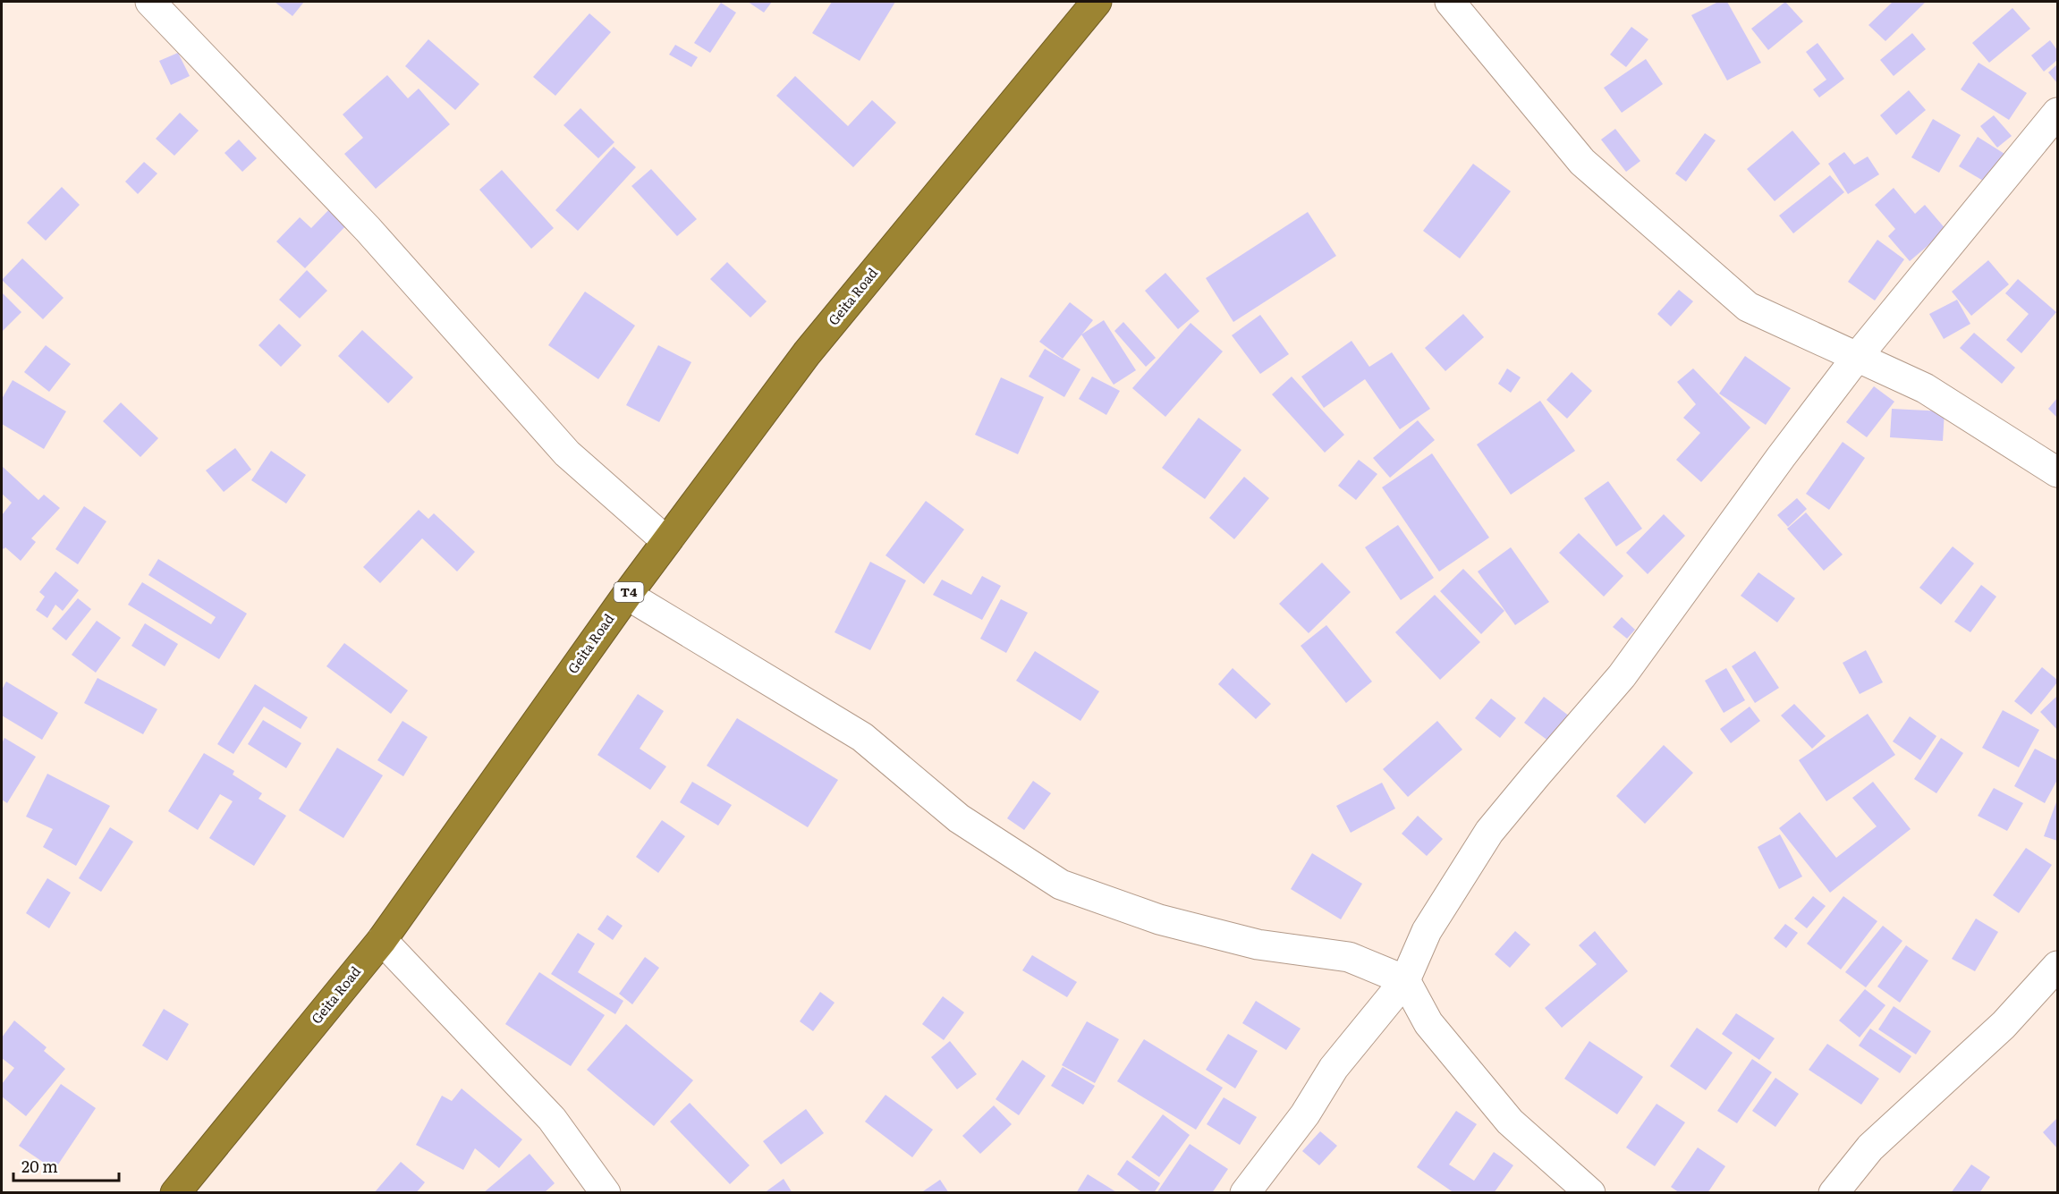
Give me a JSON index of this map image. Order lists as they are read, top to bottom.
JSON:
{
  "streets": {
    "highway": ["Geita Road", "T4"]
  },
  "scale_bar": "20 m"
}
